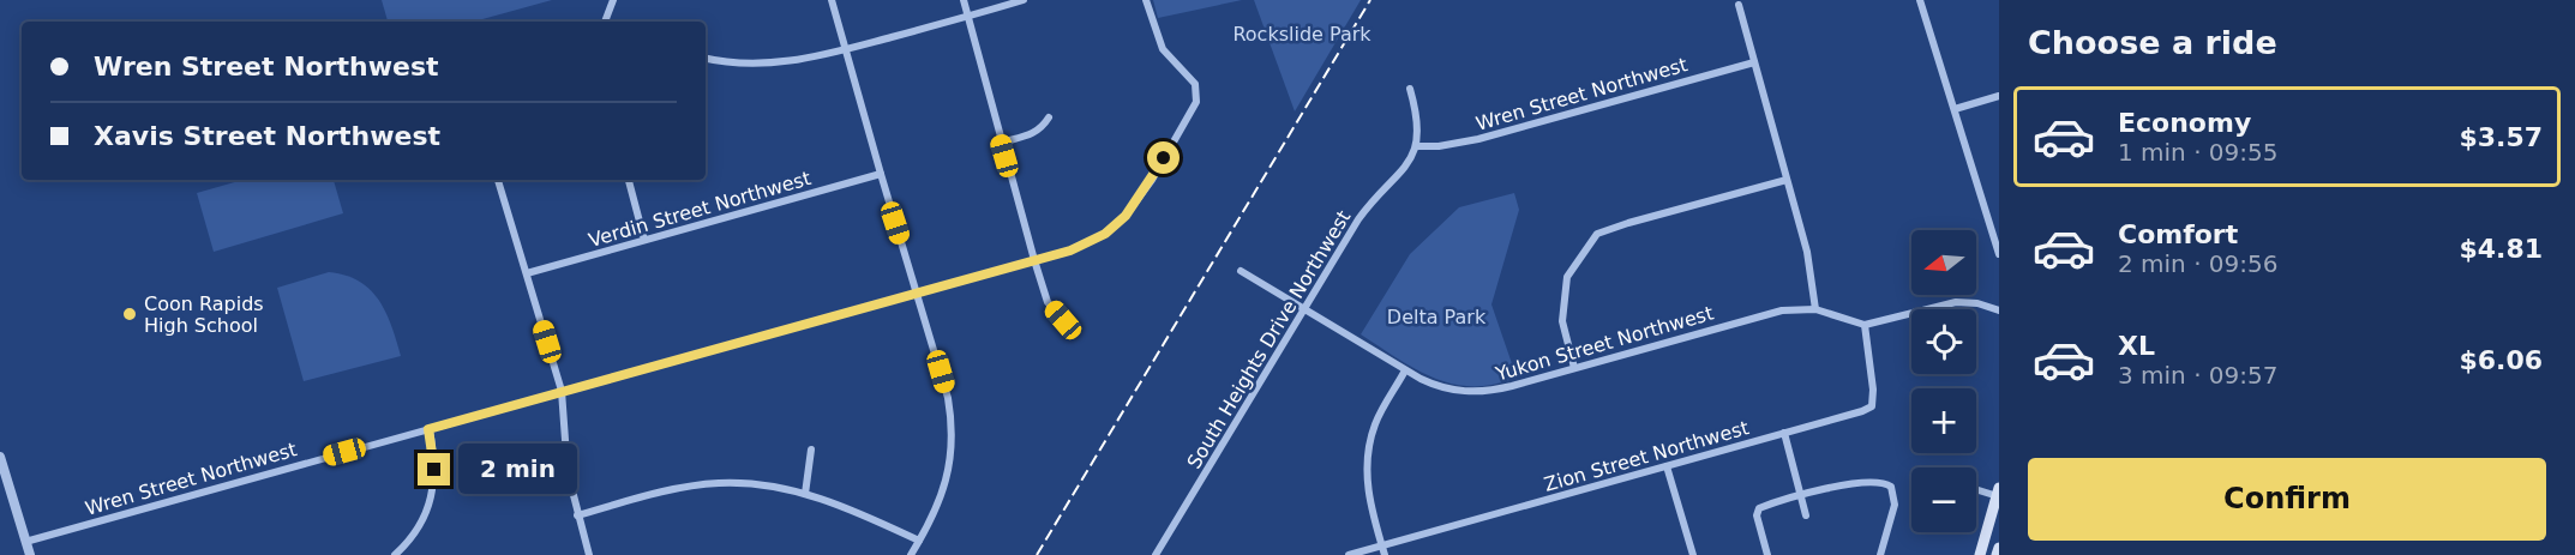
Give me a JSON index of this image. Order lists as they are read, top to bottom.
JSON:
{
  "streets": {
    "street": [
      "Wren Street Northwest",
      "Verdin Street Northwest",
      "South Heights Drive Northwest",
      "Yukon Street Northwest",
      "Zion Street Northwest"
    ]
  },
  "crossings": [
    ["Wren Street Northwest", "South Heights Drive Northwest"],
    ["South Heights Drive Northwest", "Yukon Street Northwest"],
    ["Yukon Street Northwest", "Zion Street Northwest"]
  ],
  "parks": ["Rockslide Park", "Delta Park"],
  "places": ["Coon Rapids High School"],
  "north": "left",
  "page": {
    "heading": "Choose a ride",
    "banner": ["Wren Street Northwest", "Xavis Street Northwest"],
    "list": [
      {
        "name": "Economy",
        "note": "1 min · 09:55",
        "value": "$3.57"
      },
      {
        "name": "Comfort",
        "note": "2 min · 09:56",
        "value": "$4.81"
      },
      {
        "name": "XL",
        "note": "3 min · 09:57",
        "value": "$6.06"
      }
    ],
    "map_buttons": ["+", "−"],
    "bubble": "2 min",
    "buttons": "Confirm"
  }
}
